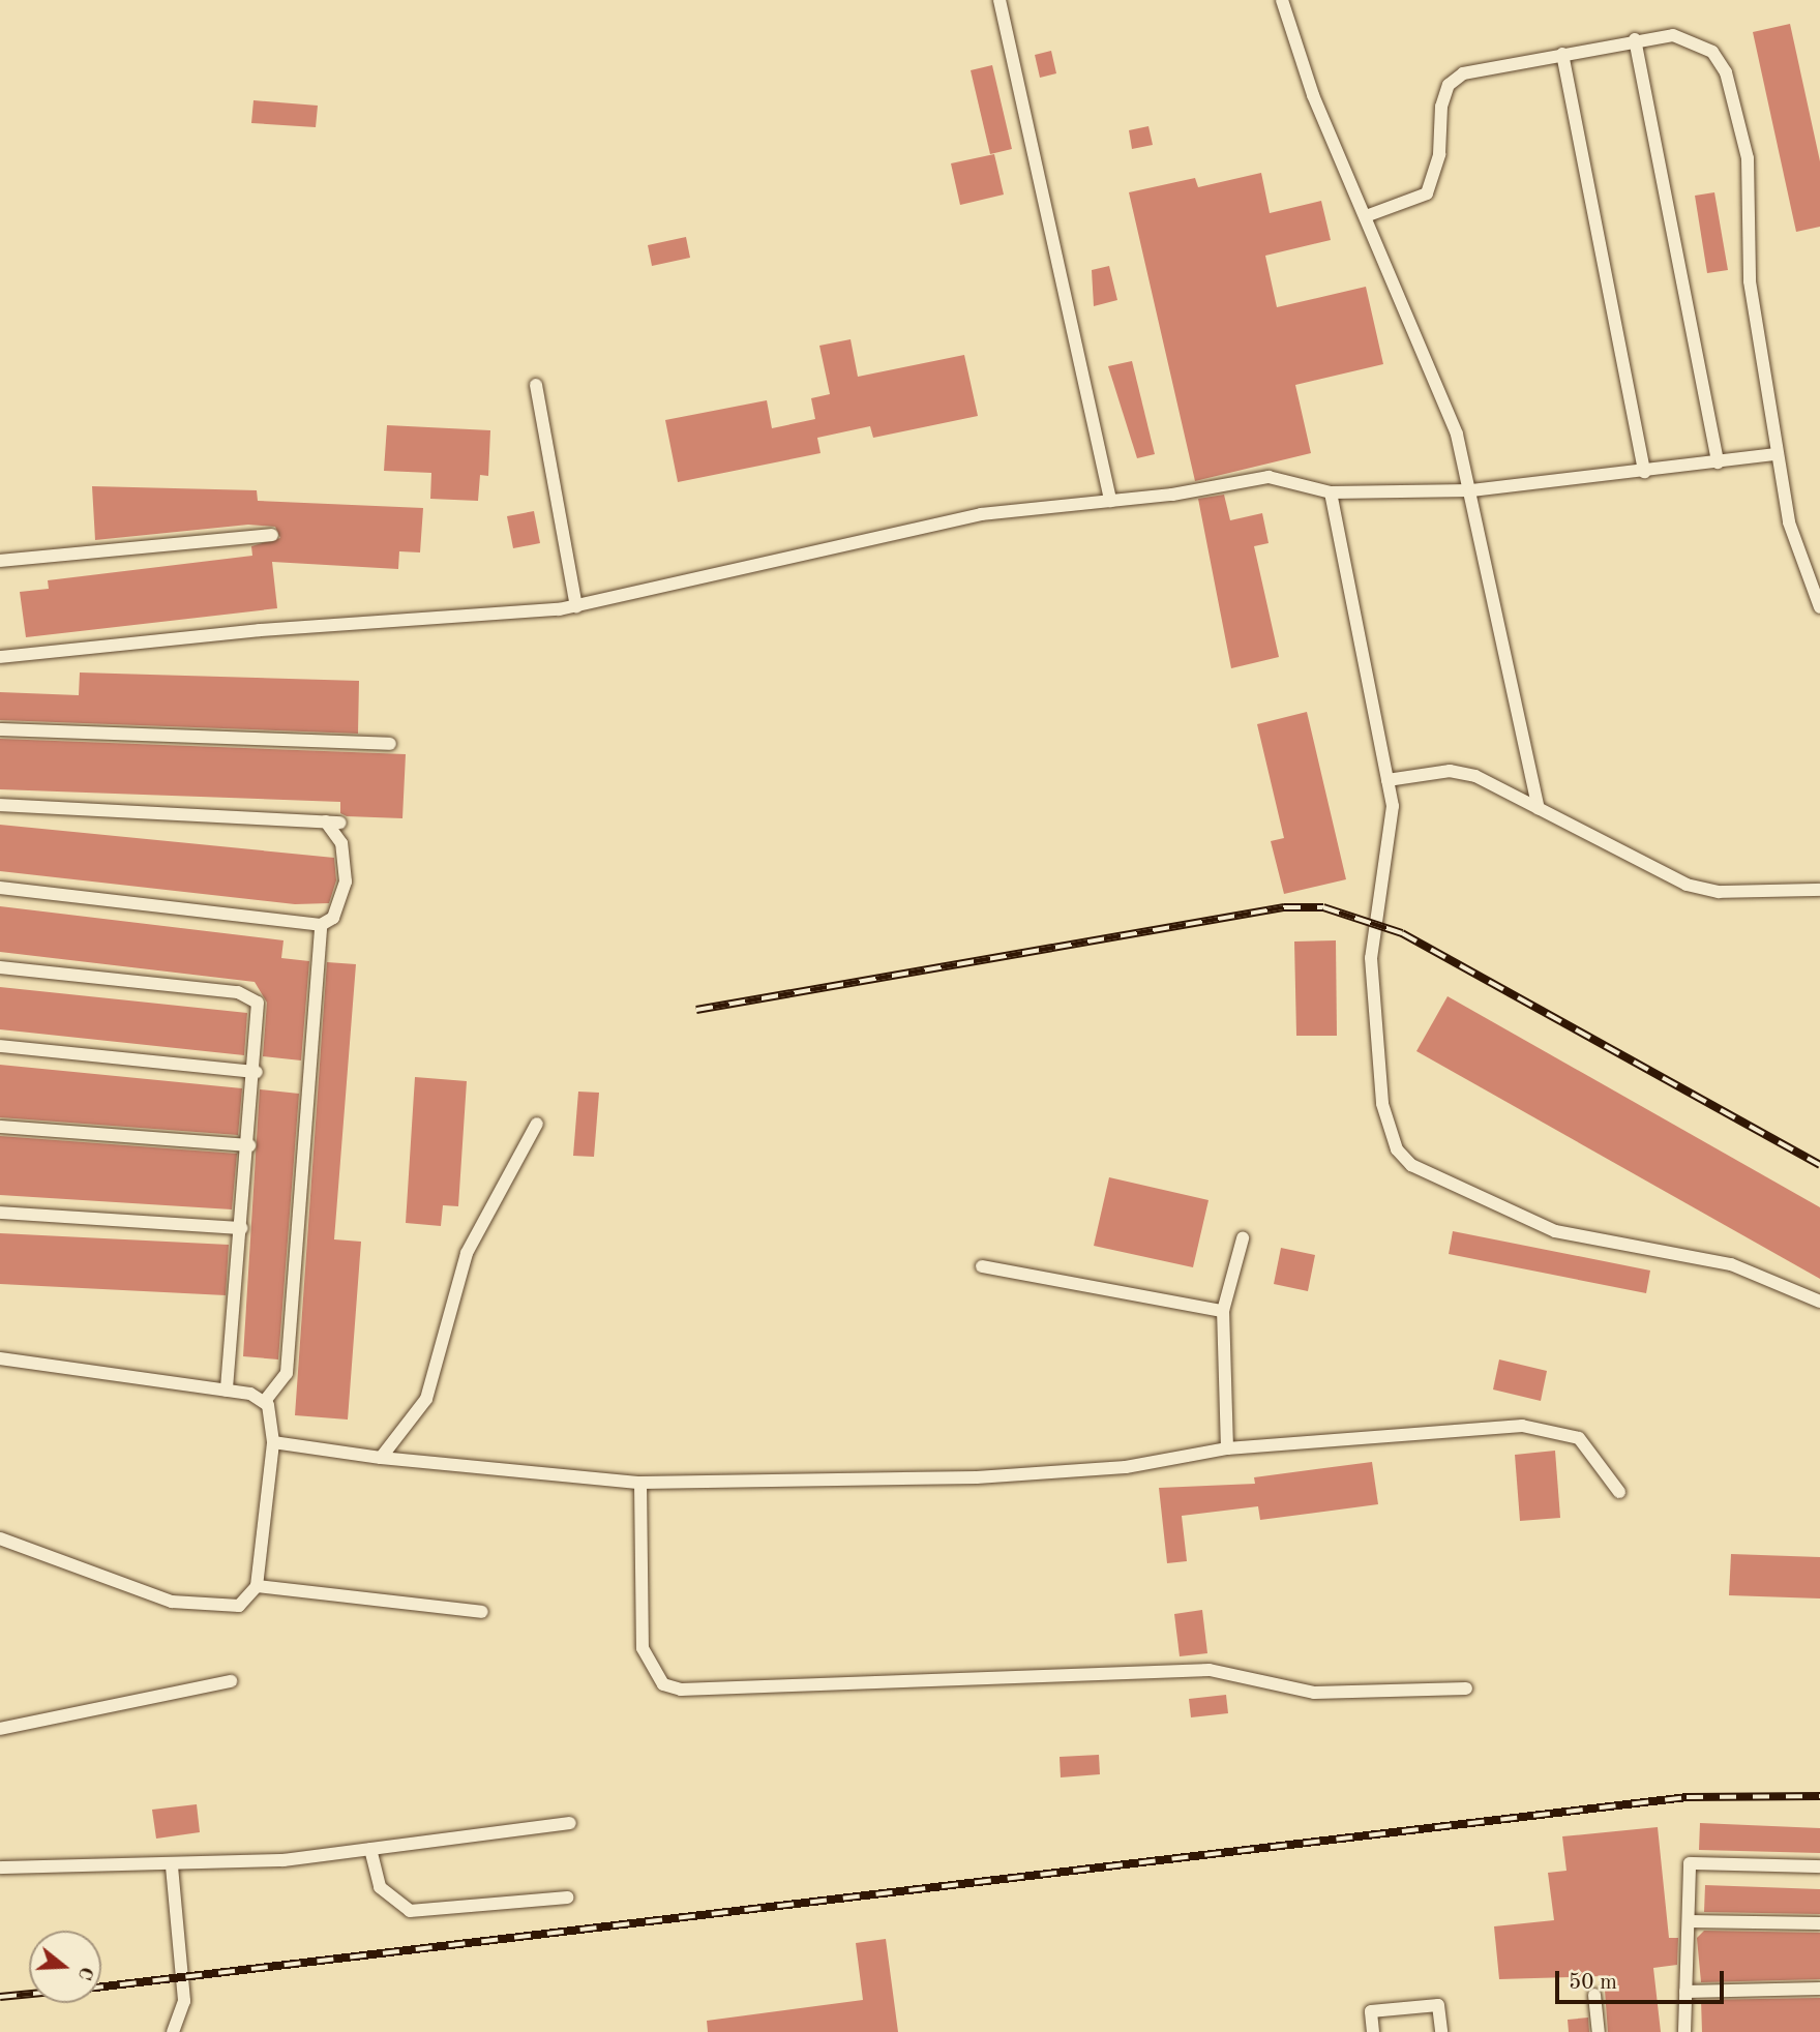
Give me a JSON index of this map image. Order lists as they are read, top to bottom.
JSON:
{
  "scale_bar": "50 m",
  "north": "right"
}
